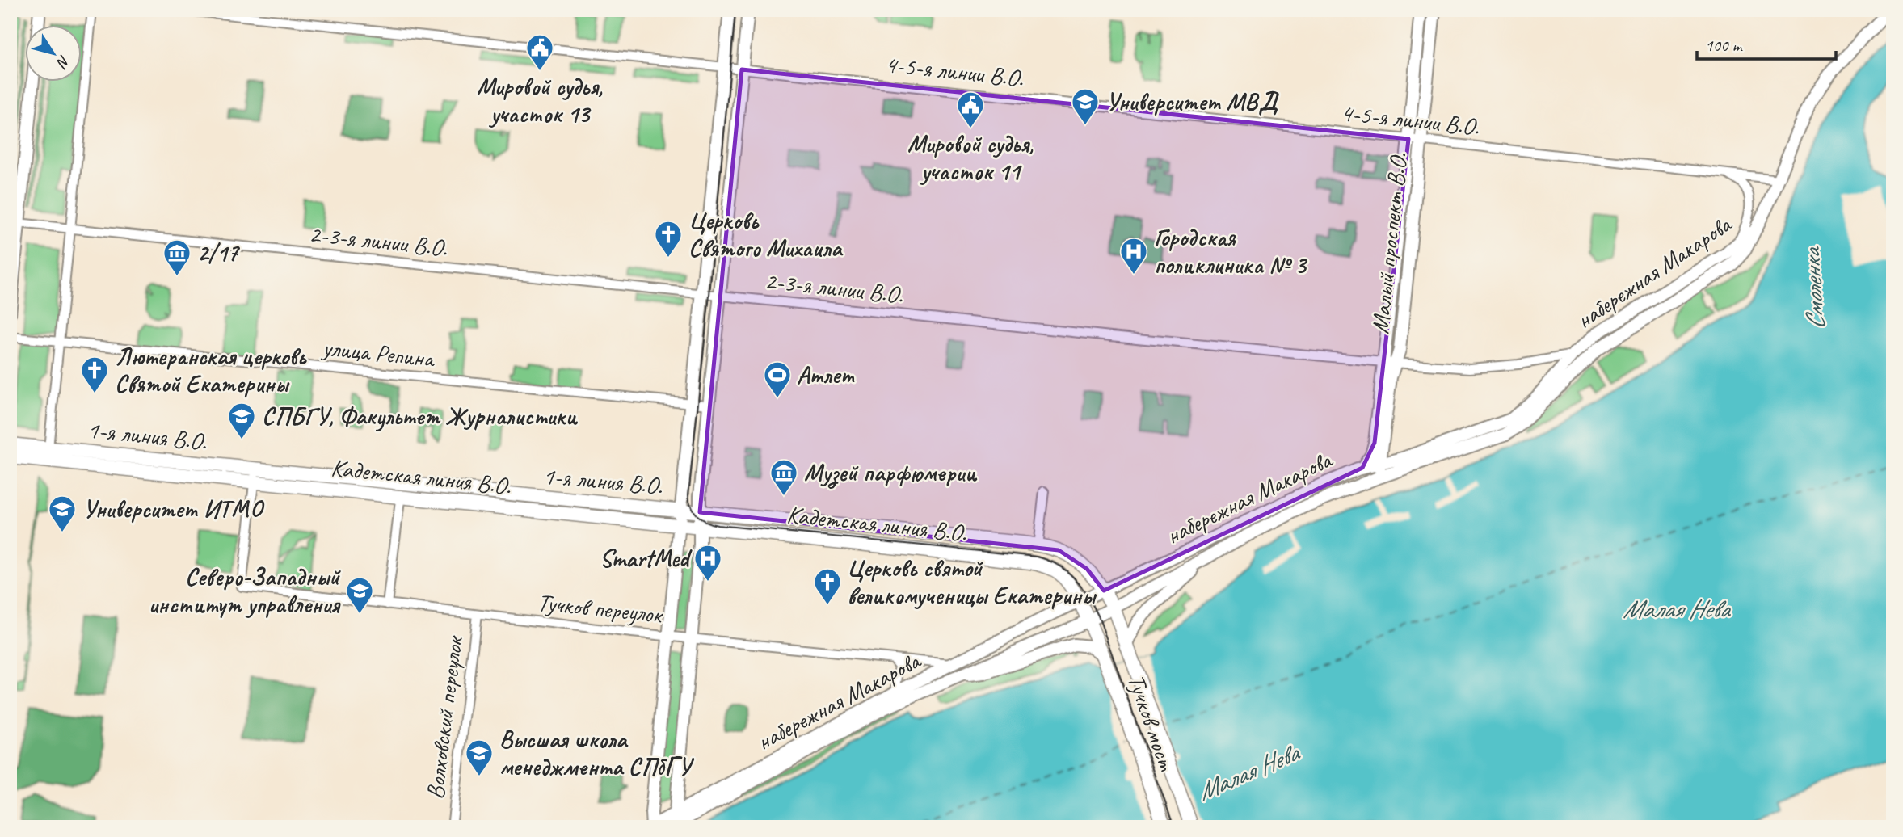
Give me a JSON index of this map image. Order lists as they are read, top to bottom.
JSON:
{
  "streets": {
    "main road": [
      "Малый проспект В.О.",
      "набережная Макарова",
      "1-я линия В.О.",
      "Кадетская линия В.О.",
      "Тучков мост"
    ],
    "street": [
      "4-5-я линии В.О.",
      "2-3-я линии В.О.",
      "улица Репина",
      "Тучков переулок",
      "Волховский переулок"
    ]
  },
  "crossings": [
    ["4-5-я линии В.О.", "Малый проспект В.О."],
    ["2-3-я линии В.О.", "Малый проспект В.О."],
    ["2-3-я линии В.О.", "набережная Макарова"],
    ["Малый проспект В.О.", "набережная Макарова"],
    ["набережная Макарова", "1-я линия В.О."],
    ["набережная Макарова", "Кадетская линия В.О."],
    ["набережная Макарова", "Тучков переулок"],
    ["1-я линия В.О.", "Кадетская линия В.О."],
    ["1-я линия В.О.", "Тучков мост"],
    ["Кадетская линия В.О.", "Тучков переулок"],
    ["Кадетская линия В.О.", "Тучков мост"],
    ["Тучков переулок", "Волховский переулок"]
  ],
  "water": ["Смоленка", "Малая Нева"],
  "places": {
    "public building": ["Мировой судья, участок 13", "Мировой судья, участок 11"],
    "school or university": [
      "Университет МВД",
      "СПБГУ, Факультет Журналистики",
      "Университет ИТМО",
      "Северо-Западный институт управления",
      "Высшая школа менеджмента СПбГУ"
    ],
    "church": ["Церковь Святого Михаила", "Лютеранская церковь Святой Екатерины", "Церковь святой великомученицы Екатерины"],
    "hospital": ["Городская поликлиника № 3", "SmartMed"],
    "museum": ["2/17", "Музей парфюмерии"],
    "sports": ["Атлет"]
  },
  "scale_bar": "100 m",
  "north": "bottom right"
}
